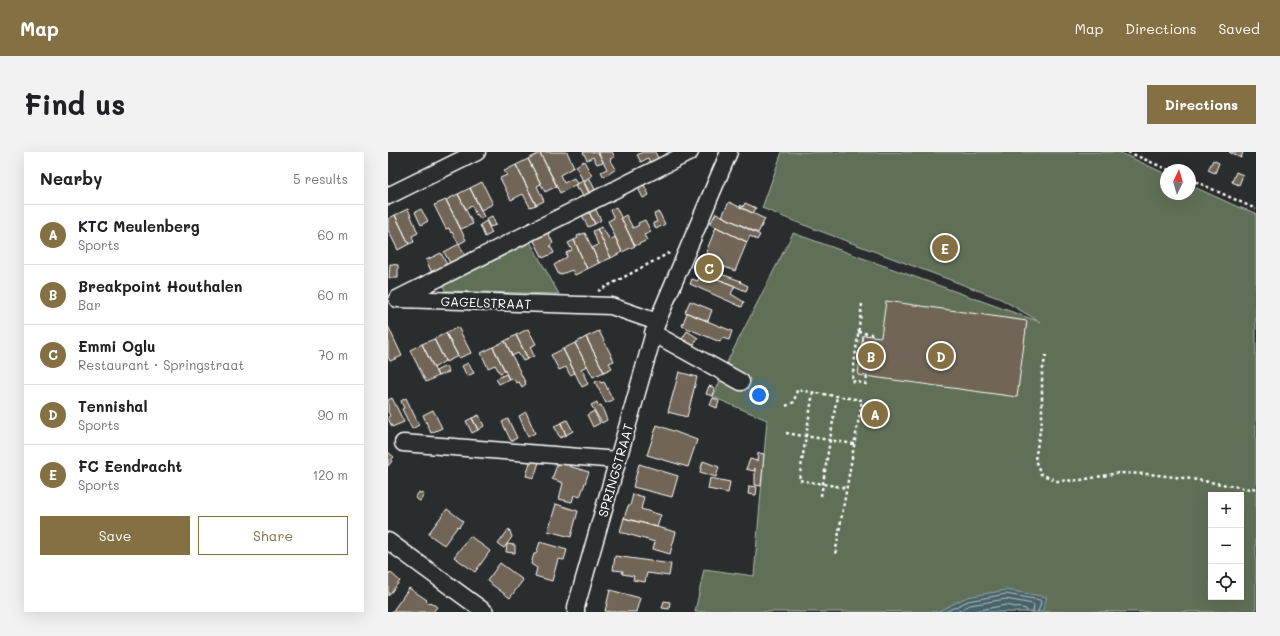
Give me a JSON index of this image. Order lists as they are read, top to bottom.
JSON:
{
  "streets": {
    "street": ["GAGELSTRAAT", "SPRINGSTRAAT"]
  },
  "crossings": [
    ["GAGELSTRAAT", "SPRINGSTRAAT"]
  ],
  "north": "top",
  "page": {
    "header": "Map",
    "nav": ["Map", "Directions", "Saved"],
    "buttons": [
      "Directions",
      ["Save", "Share"]
    ],
    "title": "Find us",
    "heading": ["Nearby", "5 results"],
    "list": [
      {
        "mark": "A",
        "name": "KTC Meulenberg",
        "note": "Sports",
        "value": "60 m"
      },
      {
        "mark": "B",
        "name": "Breakpoint Houthalen",
        "note": "Bar",
        "value": "60 m"
      },
      {
        "mark": "C",
        "name": "Emmi Oglu",
        "note": "Restaurant · Springstraat",
        "value": "70 m"
      },
      {
        "mark": "D",
        "name": "Tennishal",
        "note": "Sports",
        "value": "90 m"
      },
      {
        "mark": "E",
        "name": "FC Eendracht",
        "note": "Sports",
        "value": "120 m"
      }
    ],
    "pins": [
      "E",
      "C",
      "B",
      "D",
      "A"
    ],
    "map_buttons": ["+", "−"]
  }
}
